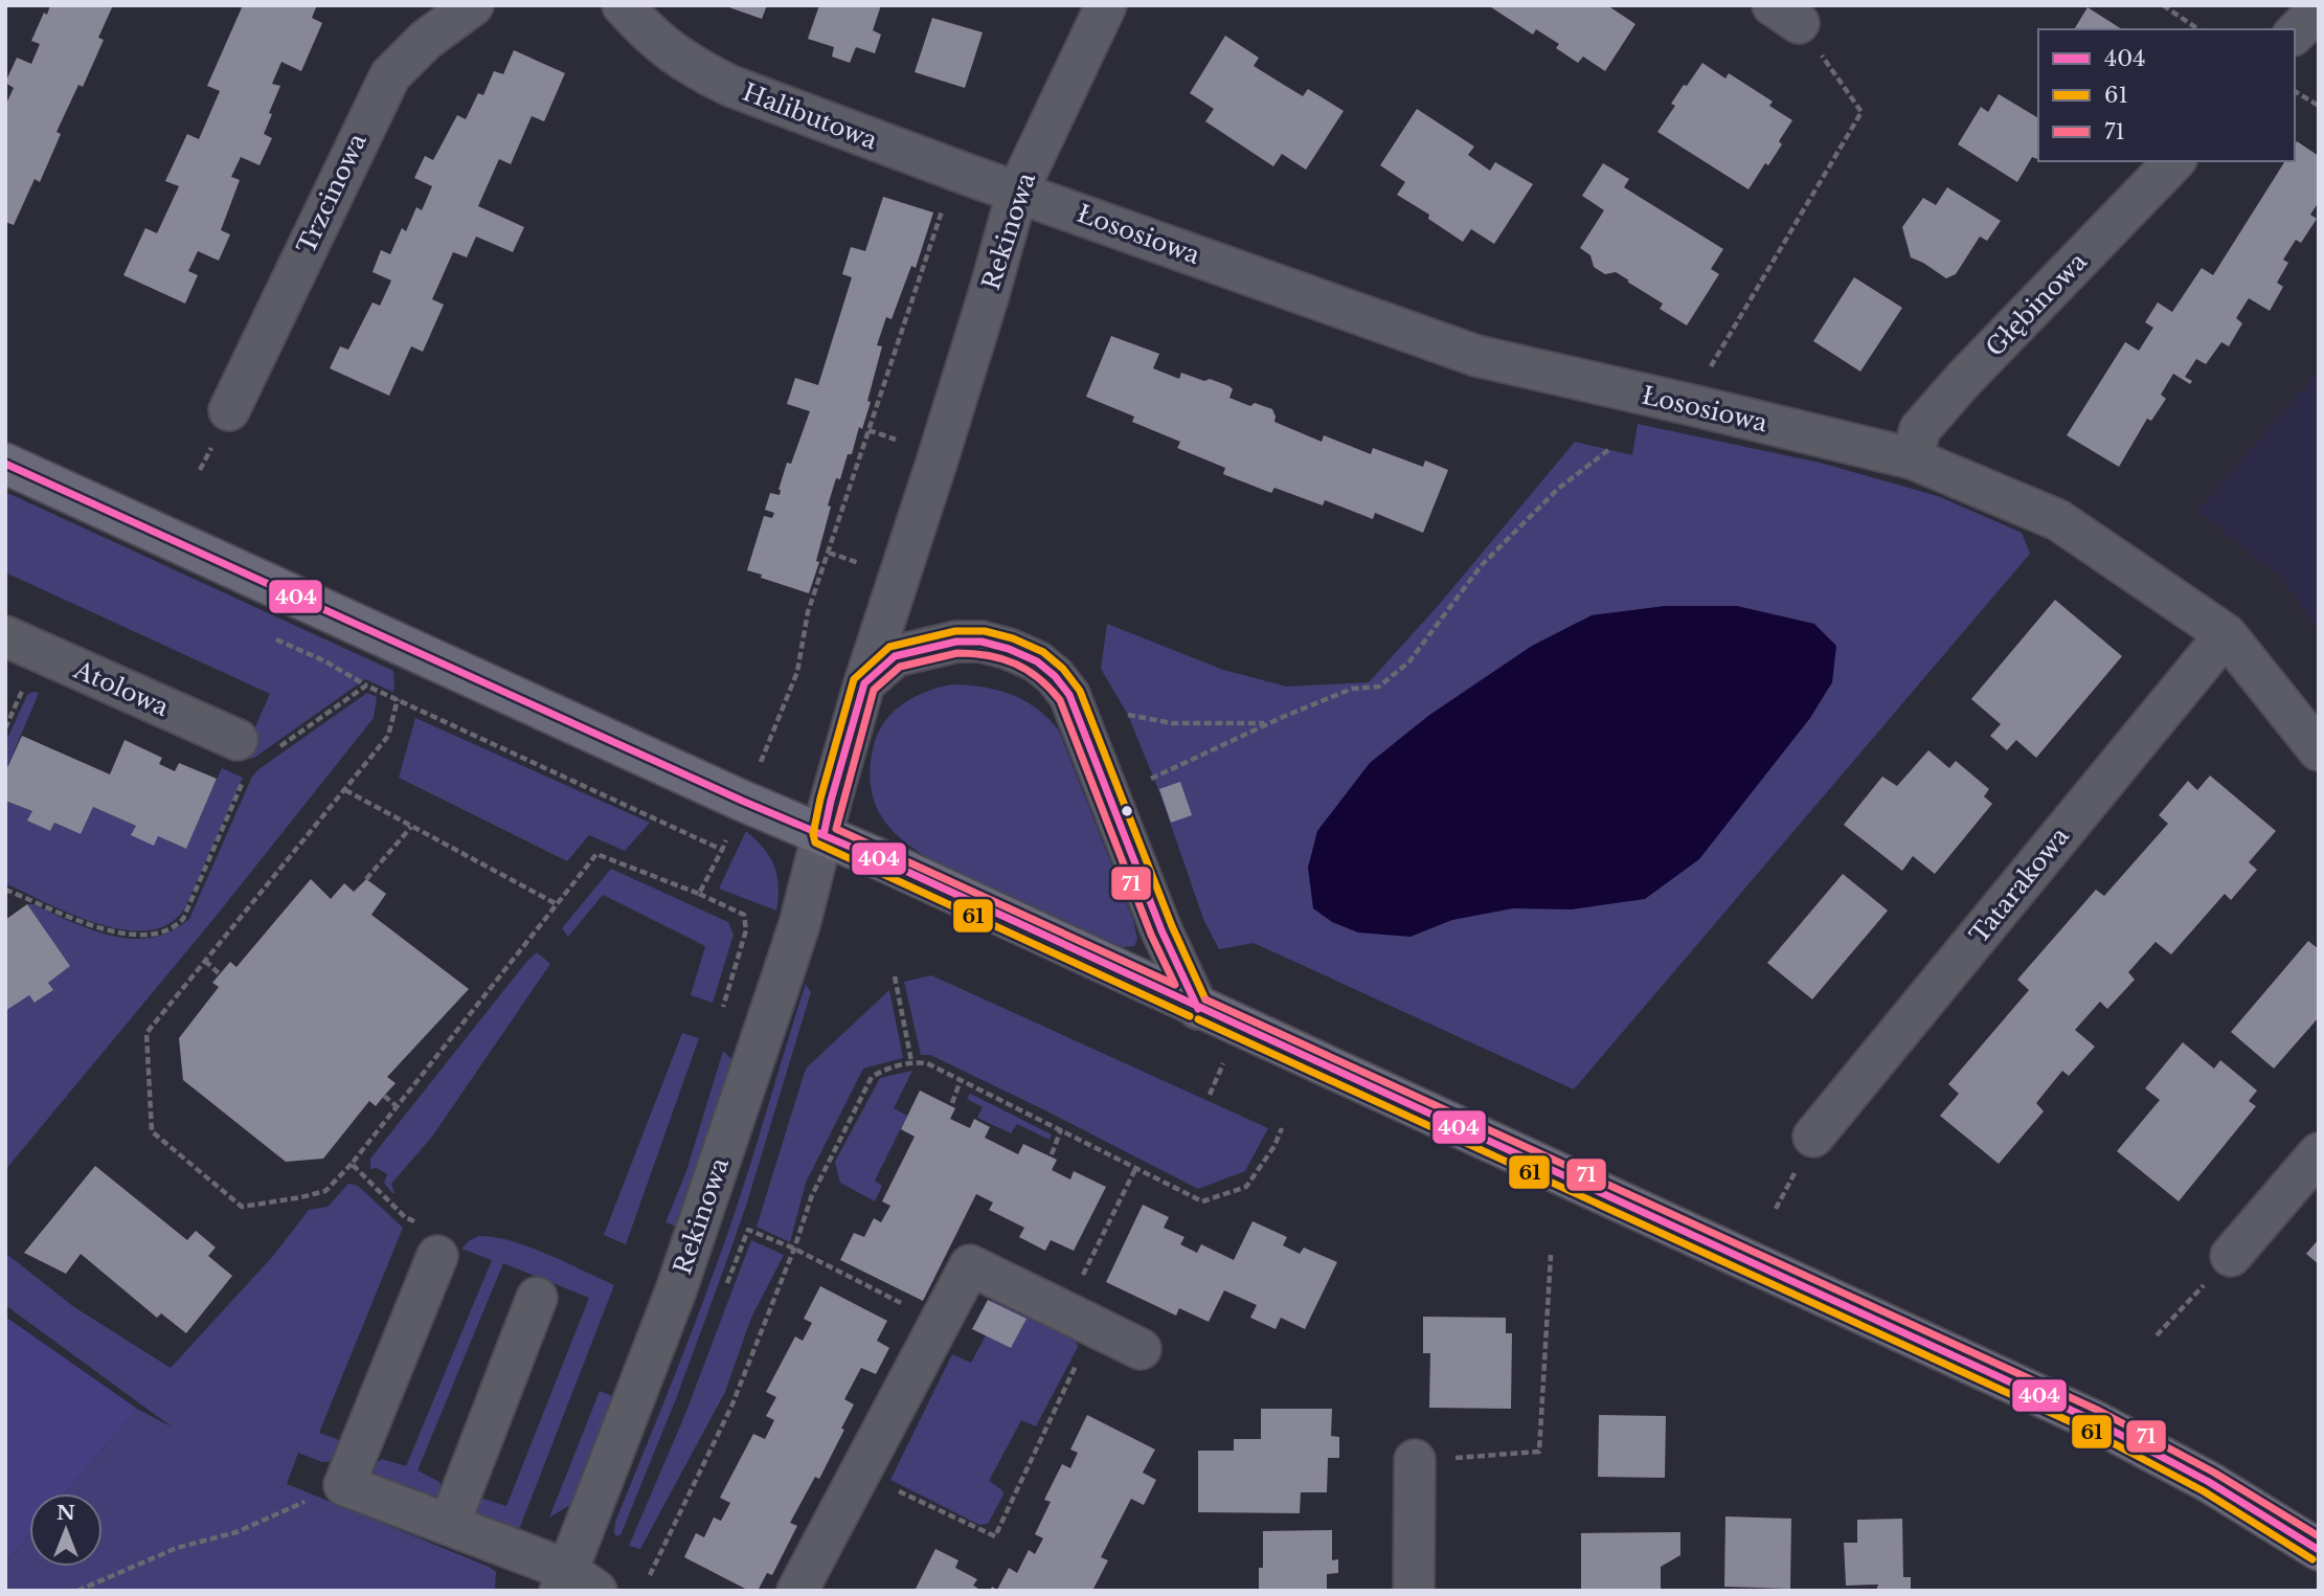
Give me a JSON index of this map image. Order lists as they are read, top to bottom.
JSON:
{
  "streets": {
    "street": [
      "Halibutowa",
      "Trzcinowa",
      "Rekinowa",
      "Łososiowa",
      "Głębinowa",
      "Atolowa",
      "Tatarakowa"
    ]
  },
  "crossings": [
    ["Halibutowa", "Rekinowa"],
    ["Halibutowa", "Łososiowa"],
    ["Rekinowa", "Łososiowa"],
    ["Łososiowa", "Głębinowa"],
    ["Łososiowa", "Tatarakowa"]
  ],
  "lines": ["transit line 404", "transit line 61", "transit line 71"],
  "legend": ["404", "61", "71"],
  "north": "top"
}
